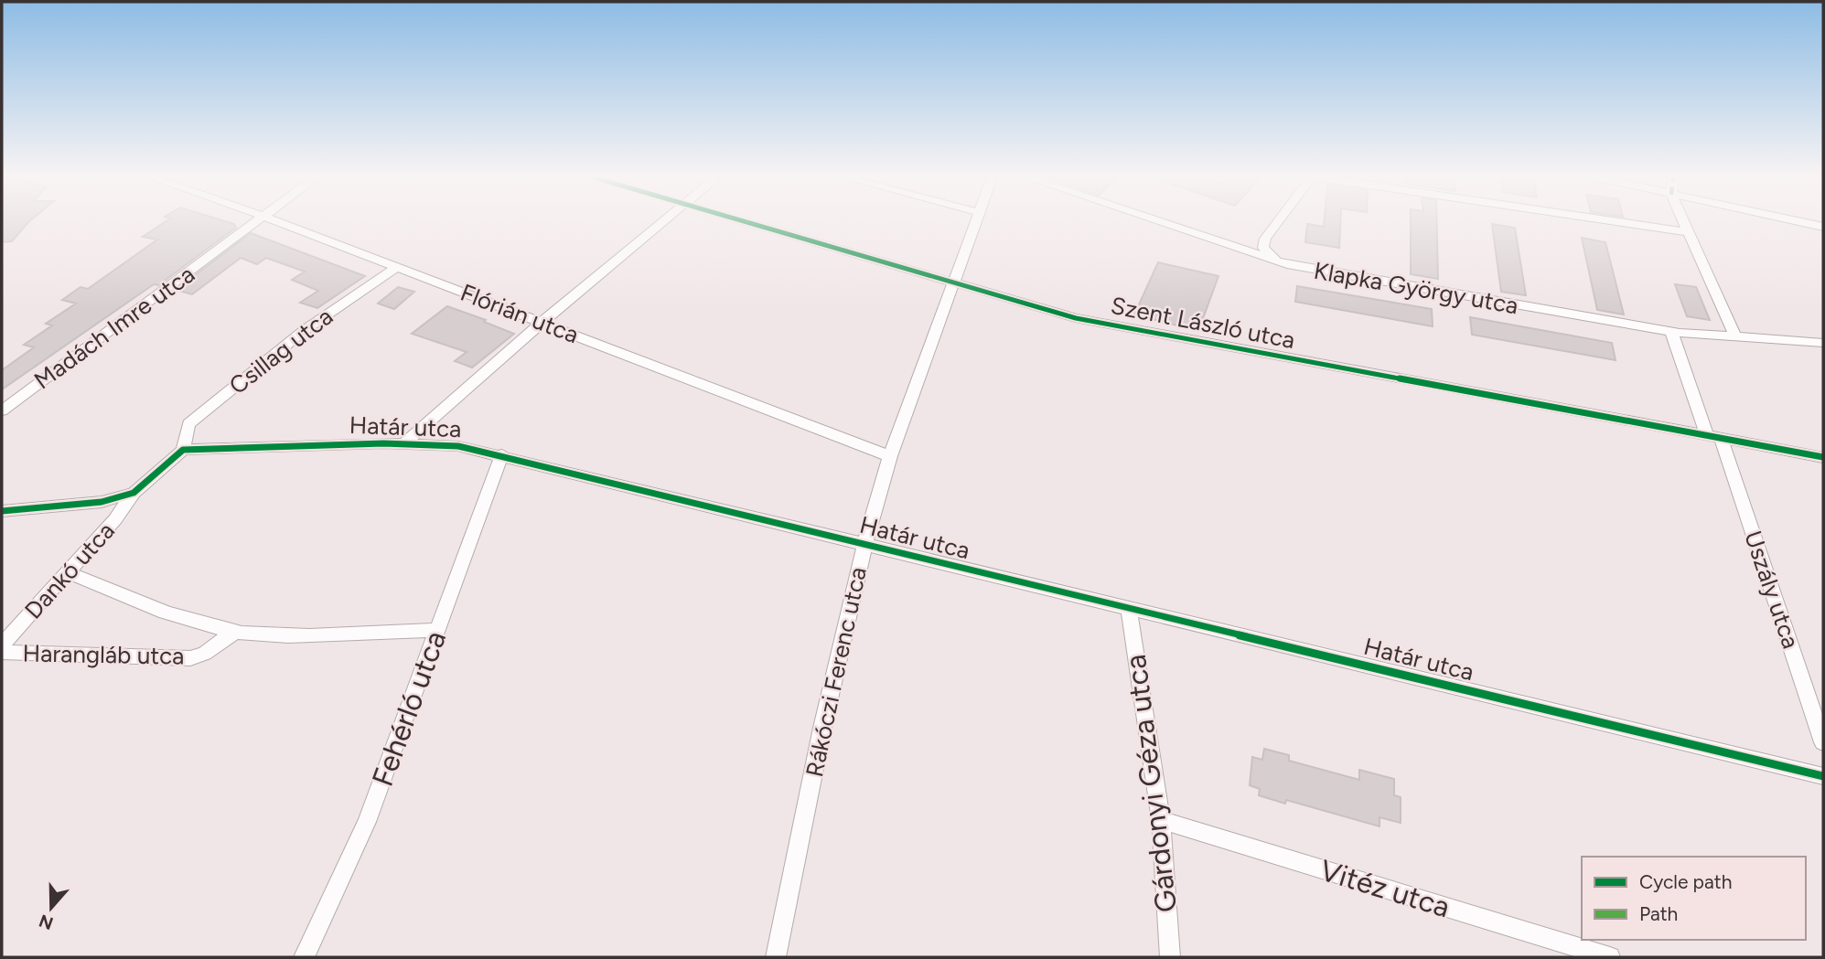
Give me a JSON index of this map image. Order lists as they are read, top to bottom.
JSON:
{
  "streets": {
    "street": [
      "Klapka György utca",
      "Flórián utca",
      "Szent László utca",
      "Madách Imre utca",
      "Csillag utca",
      "Határ utca",
      "Dankó utca",
      "Uszály utca",
      "Harangláb utca",
      "Rákóczi Ferenc utca",
      "Fehérló utca",
      "Gárdonyi Géza utca",
      "Vitéz utca"
    ]
  },
  "crossings": [
    ["Klapka György utca", "Uszály utca"],
    ["Flórián utca", "Csillag utca"],
    ["Flórián utca", "Rákóczi Ferenc utca"],
    ["Szent László utca", "Uszály utca"],
    ["Szent László utca", "Rákóczi Ferenc utca"],
    ["Csillag utca", "Határ utca"],
    ["Határ utca", "Rákóczi Ferenc utca"],
    ["Határ utca", "Fehérló utca"],
    ["Határ utca", "Gárdonyi Géza utca"],
    ["Dankó utca", "Harangláb utca"],
    ["Harangláb utca", "Fehérló utca"],
    ["Gárdonyi Géza utca", "Vitéz utca"]
  ],
  "legend": ["Cycle path", "Path"],
  "north": "bottom"
}
